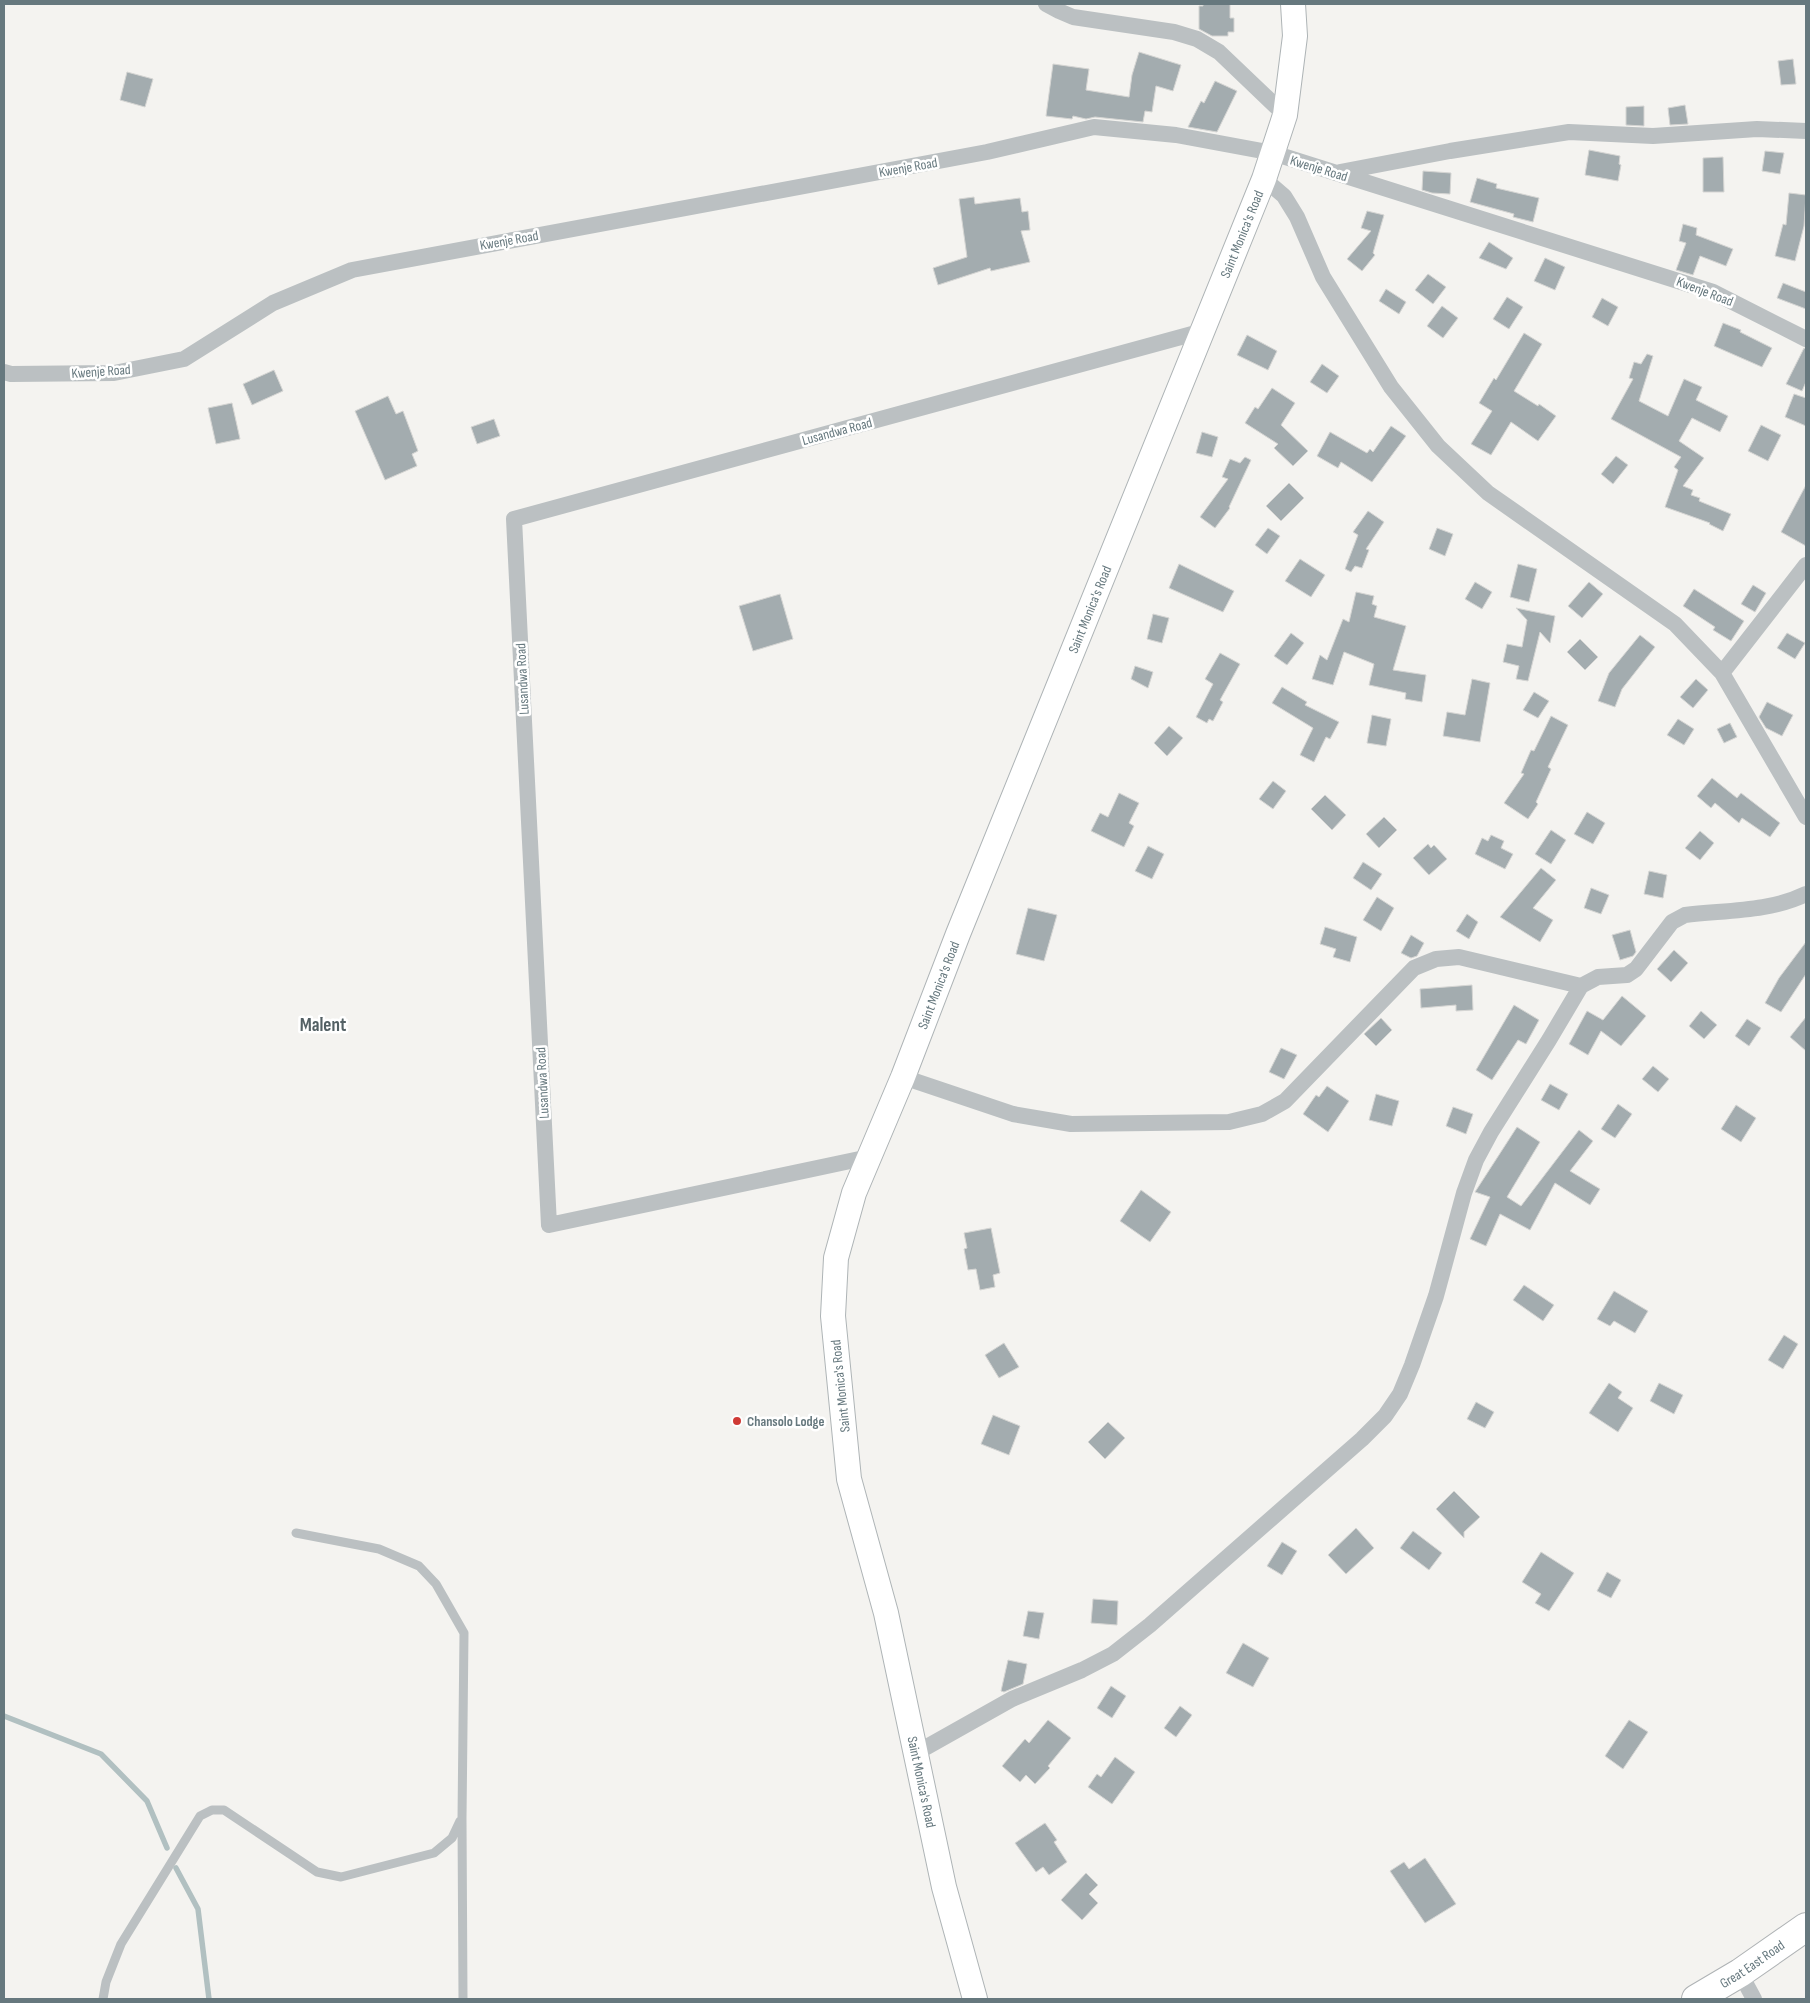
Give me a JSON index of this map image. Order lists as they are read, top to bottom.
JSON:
{
  "streets": {
    "highway": ["Great East Road"],
    "street": ["Kwenje Road", "Saint Monica's Road", "Lusandwa Road"]
  },
  "crossings": [
    ["Kwenje Road", "Saint Monica's Road"],
    ["Saint Monica's Road", "Lusandwa Road"]
  ],
  "districts": ["Malent"],
  "places": ["Chansolo Lodge"]
}
